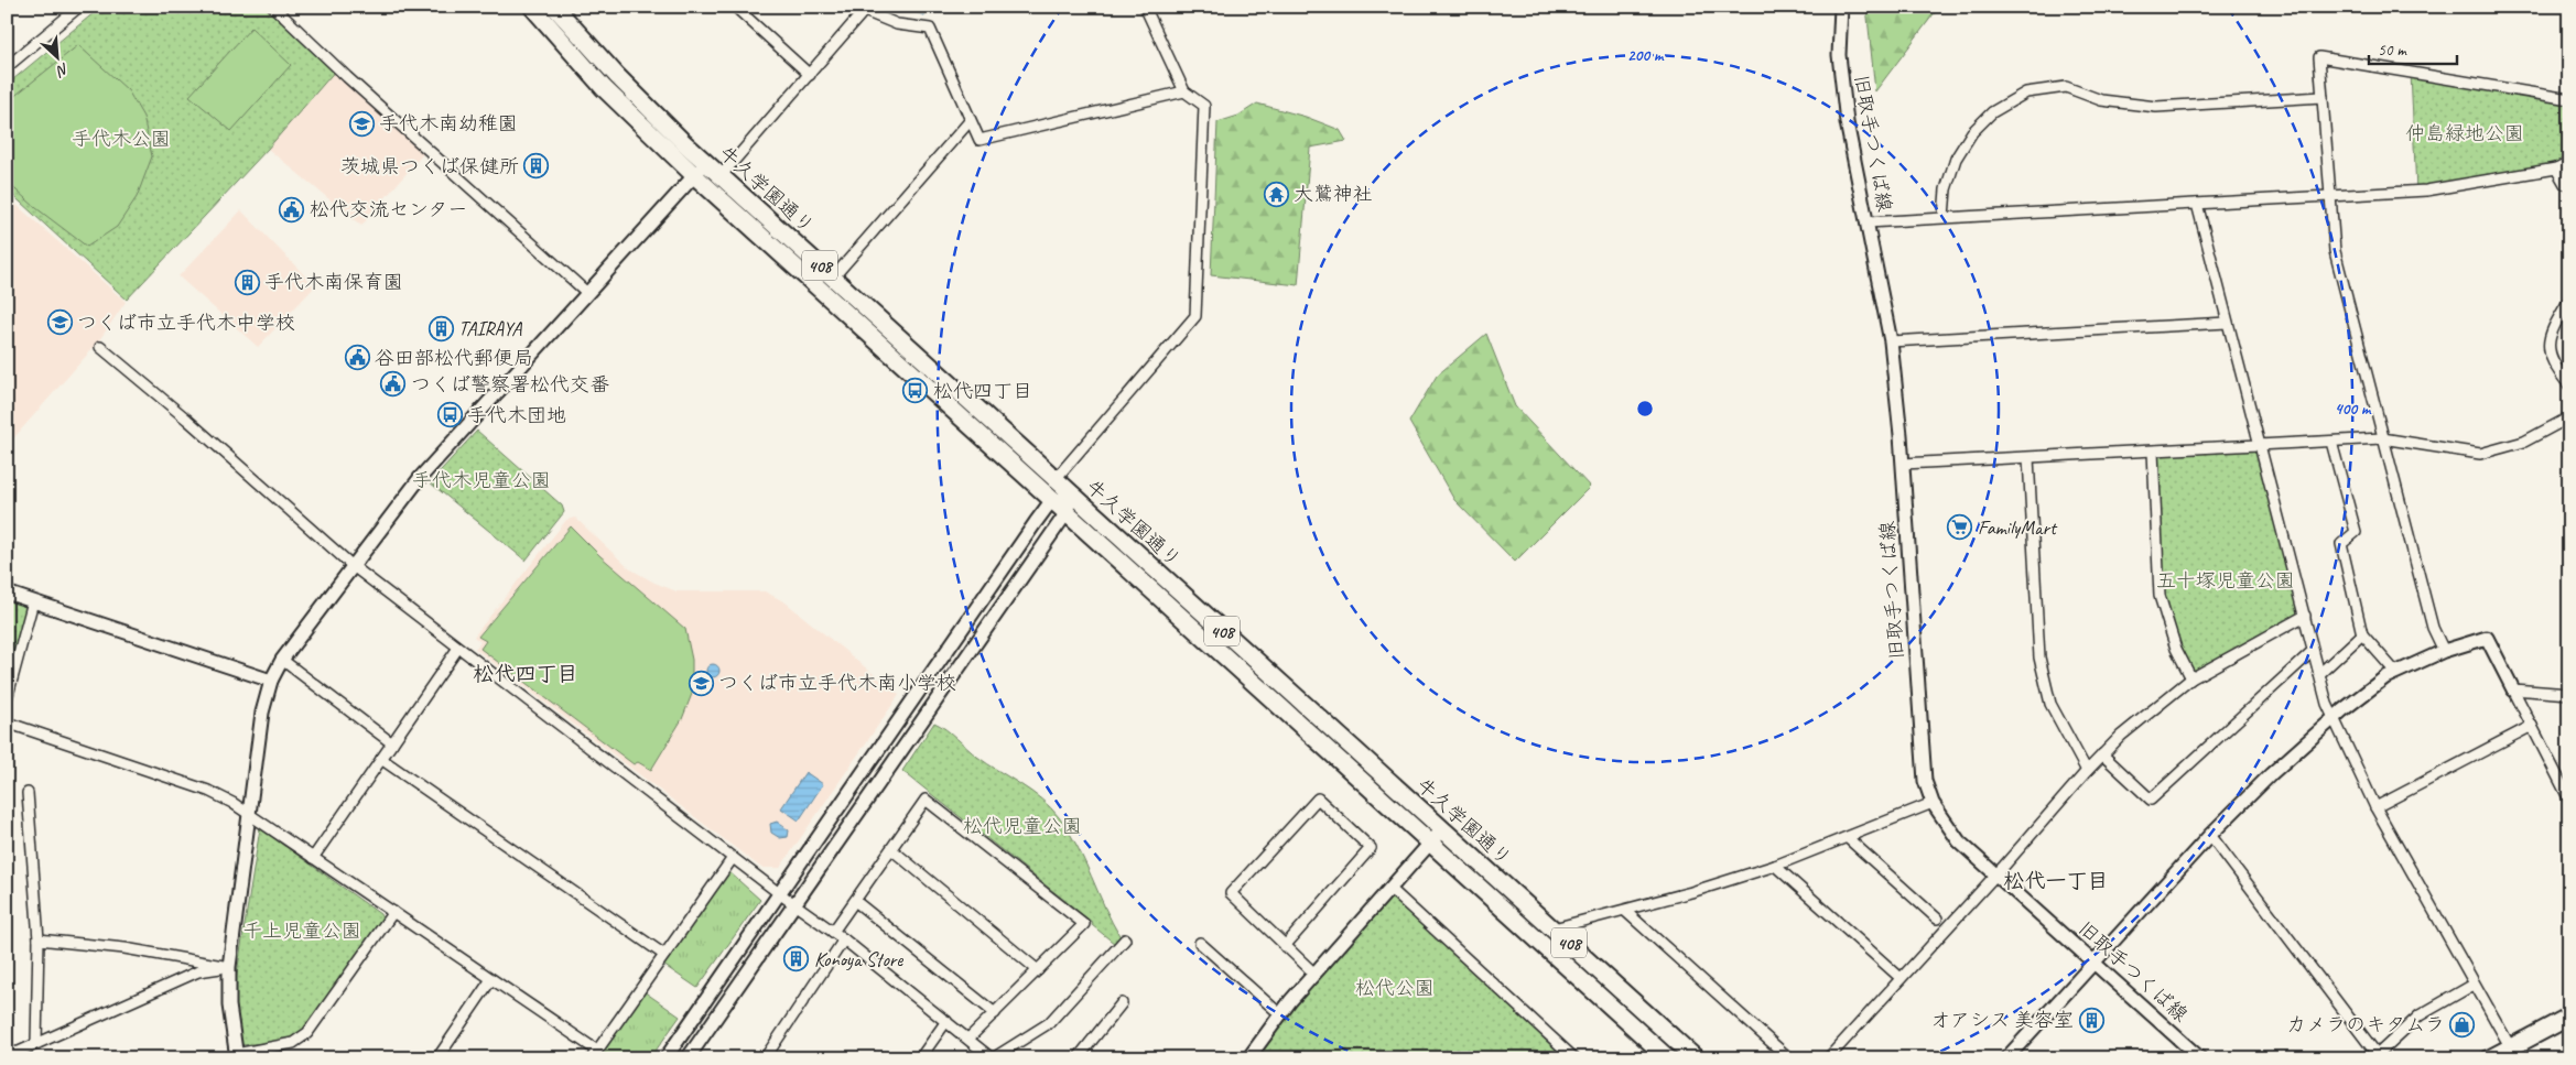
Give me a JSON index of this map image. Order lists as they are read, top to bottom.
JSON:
{
  "streets": {
    "main road": ["牛久学園通り", "408"],
    "street": ["旧取手つくば線"]
  },
  "districts": ["松代四丁目", "松代一丁目"],
  "parks": [
    "仲島緑地公園",
    "手代木公園",
    "手代木児童公園",
    "五十塚児童公園",
    "松代児童公園",
    "千上児童公園",
    "松代公園"
  ],
  "places": {
    "school or university": ["手代木南幼稚園", "つくば市立手代木中学校", "つくば市立手代木南小学校"],
    "building": [
      "茨城県つくば保健所",
      "手代木南保育園",
      "TAIRAYA",
      "Konoya Store",
      "オアシス 美容室"
    ],
    "temple": ["大鷲神社"],
    "public building": ["松代交流センター", "谷田部松代郵便局", "つくば警察署松代交番"],
    "bus stop": ["松代四丁目", "手代木団地"],
    "supermarket": ["FamilyMart"],
    "shop": ["カメラのキタムラ"]
  },
  "scale_bar": "50 m",
  "north": "bottom right",
  "rings": ["200 m", "400 m"]
}
